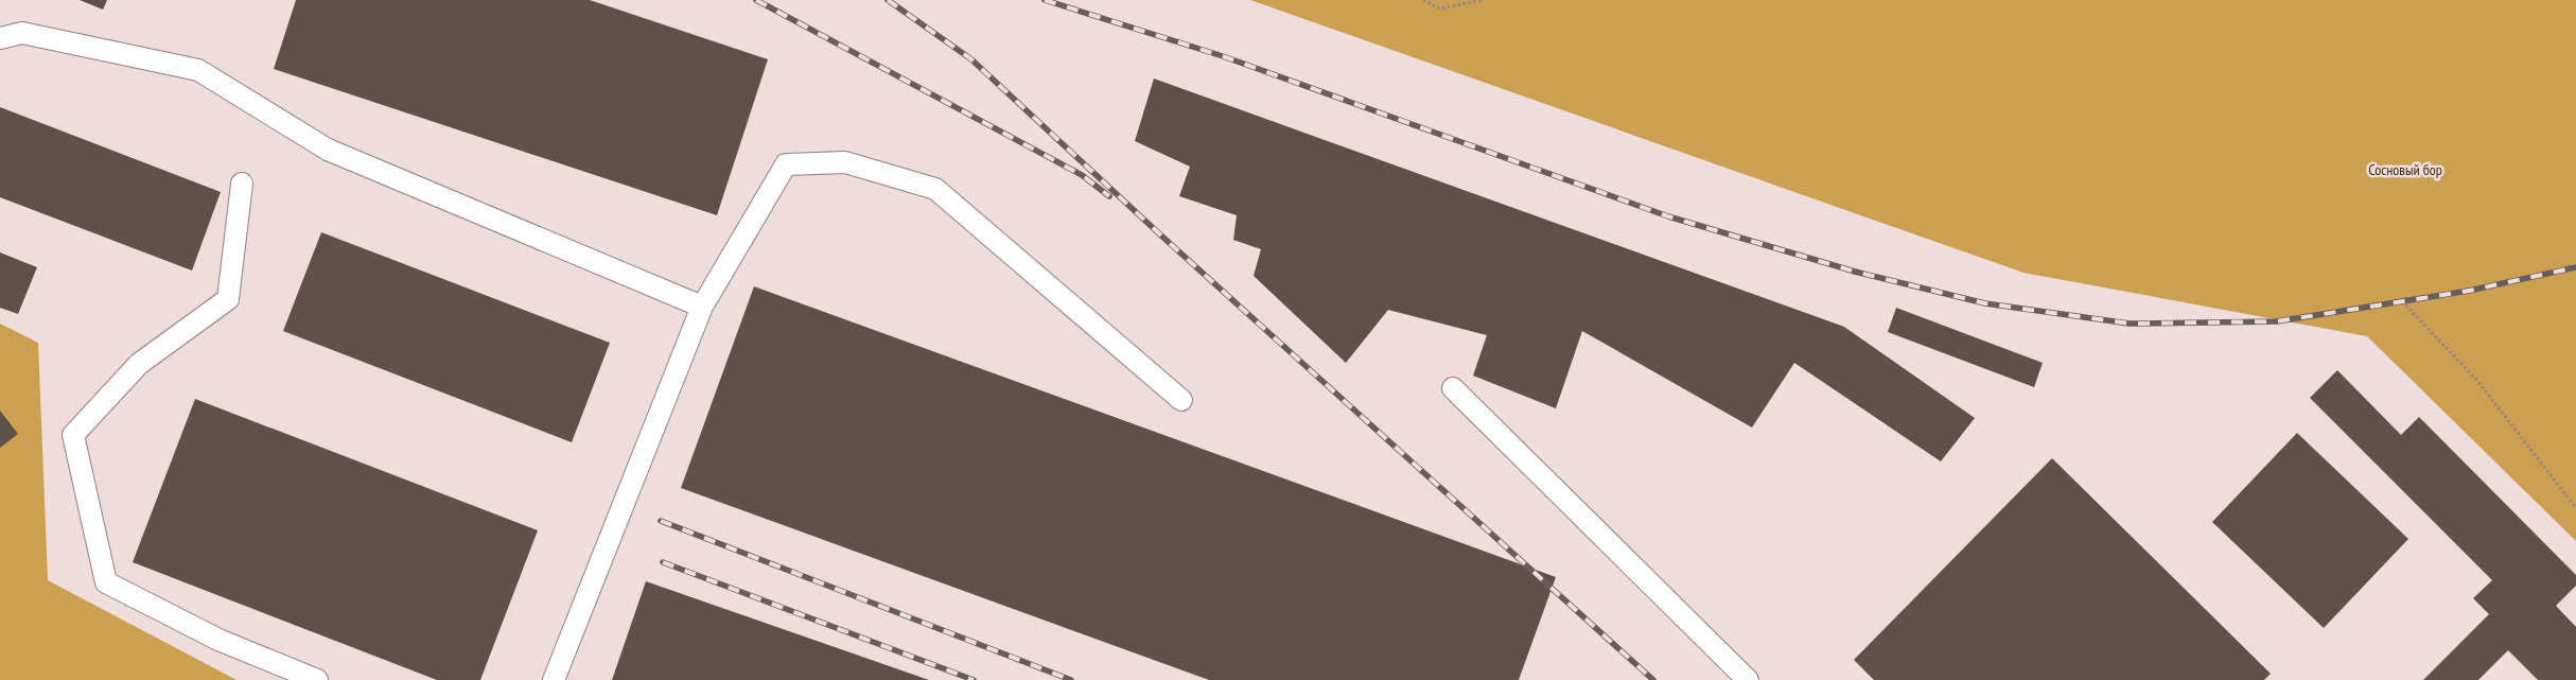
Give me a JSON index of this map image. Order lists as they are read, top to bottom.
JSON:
{
  "parks": ["Сосновый бор"]
}
